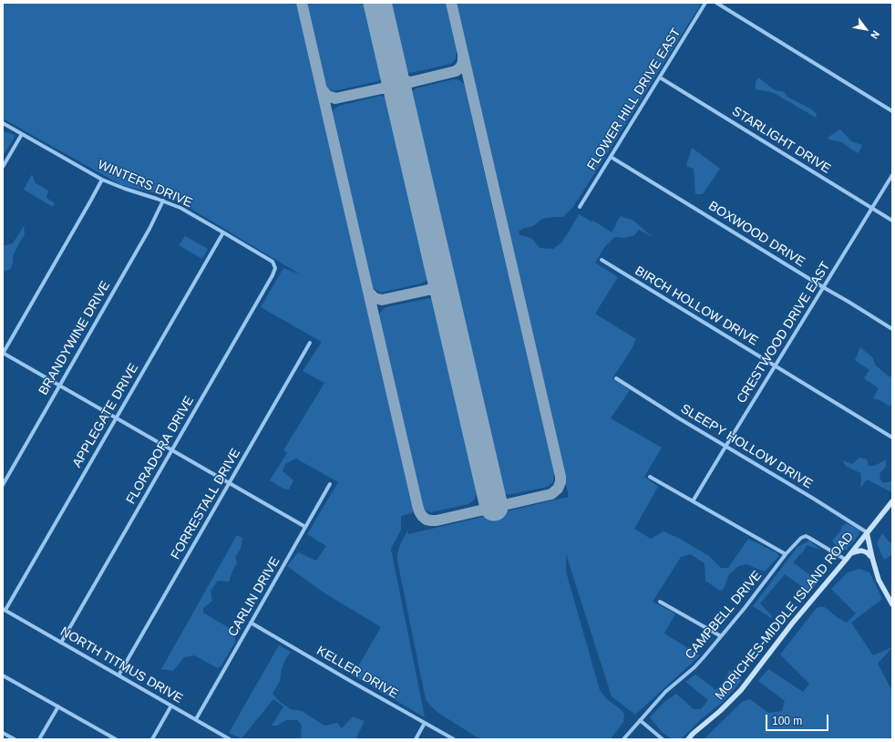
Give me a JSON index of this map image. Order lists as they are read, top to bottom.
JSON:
{
  "streets": {
    "main road": ["MORICHES-MIDDLE ISLAND ROAD"],
    "street": [
      "FLOWER HILL DRIVE EAST",
      "STARLIGHT DRIVE",
      "WINTERS DRIVE",
      "BOXWOOD DRIVE",
      "BIRCH HOLLOW DRIVE",
      "CRESTWOOD DRIVE EAST",
      "BRANDYWINE DRIVE",
      "APPLEGATE DRIVE",
      "SLEEPY HOLLOW DRIVE",
      "FLORADORA DRIVE",
      "FORRESTALL DRIVE",
      "CARLIN DRIVE",
      "CAMPBELL DRIVE",
      "NORTH TITMUS DRIVE",
      "KELLER DRIVE"
    ]
  },
  "crossings": [
    ["FLOWER HILL DRIVE EAST", "STARLIGHT DRIVE"],
    ["FLOWER HILL DRIVE EAST", "BOXWOOD DRIVE"],
    ["STARLIGHT DRIVE", "CRESTWOOD DRIVE EAST"],
    ["WINTERS DRIVE", "BRANDYWINE DRIVE"],
    ["WINTERS DRIVE", "APPLEGATE DRIVE"],
    ["WINTERS DRIVE", "FLORADORA DRIVE"],
    ["BOXWOOD DRIVE", "CRESTWOOD DRIVE EAST"],
    ["BIRCH HOLLOW DRIVE", "CRESTWOOD DRIVE EAST"],
    ["CRESTWOOD DRIVE EAST", "SLEEPY HOLLOW DRIVE"],
    ["APPLEGATE DRIVE", "NORTH TITMUS DRIVE"],
    ["SLEEPY HOLLOW DRIVE", "MORICHES-MIDDLE ISLAND ROAD"],
    ["FLORADORA DRIVE", "NORTH TITMUS DRIVE"],
    ["FORRESTALL DRIVE", "NORTH TITMUS DRIVE"],
    ["CARLIN DRIVE", "NORTH TITMUS DRIVE"],
    ["CARLIN DRIVE", "KELLER DRIVE"],
    ["CAMPBELL DRIVE", "MORICHES-MIDDLE ISLAND ROAD"]
  ],
  "scale_bar": "100 m",
  "north": "bottom right"
}
